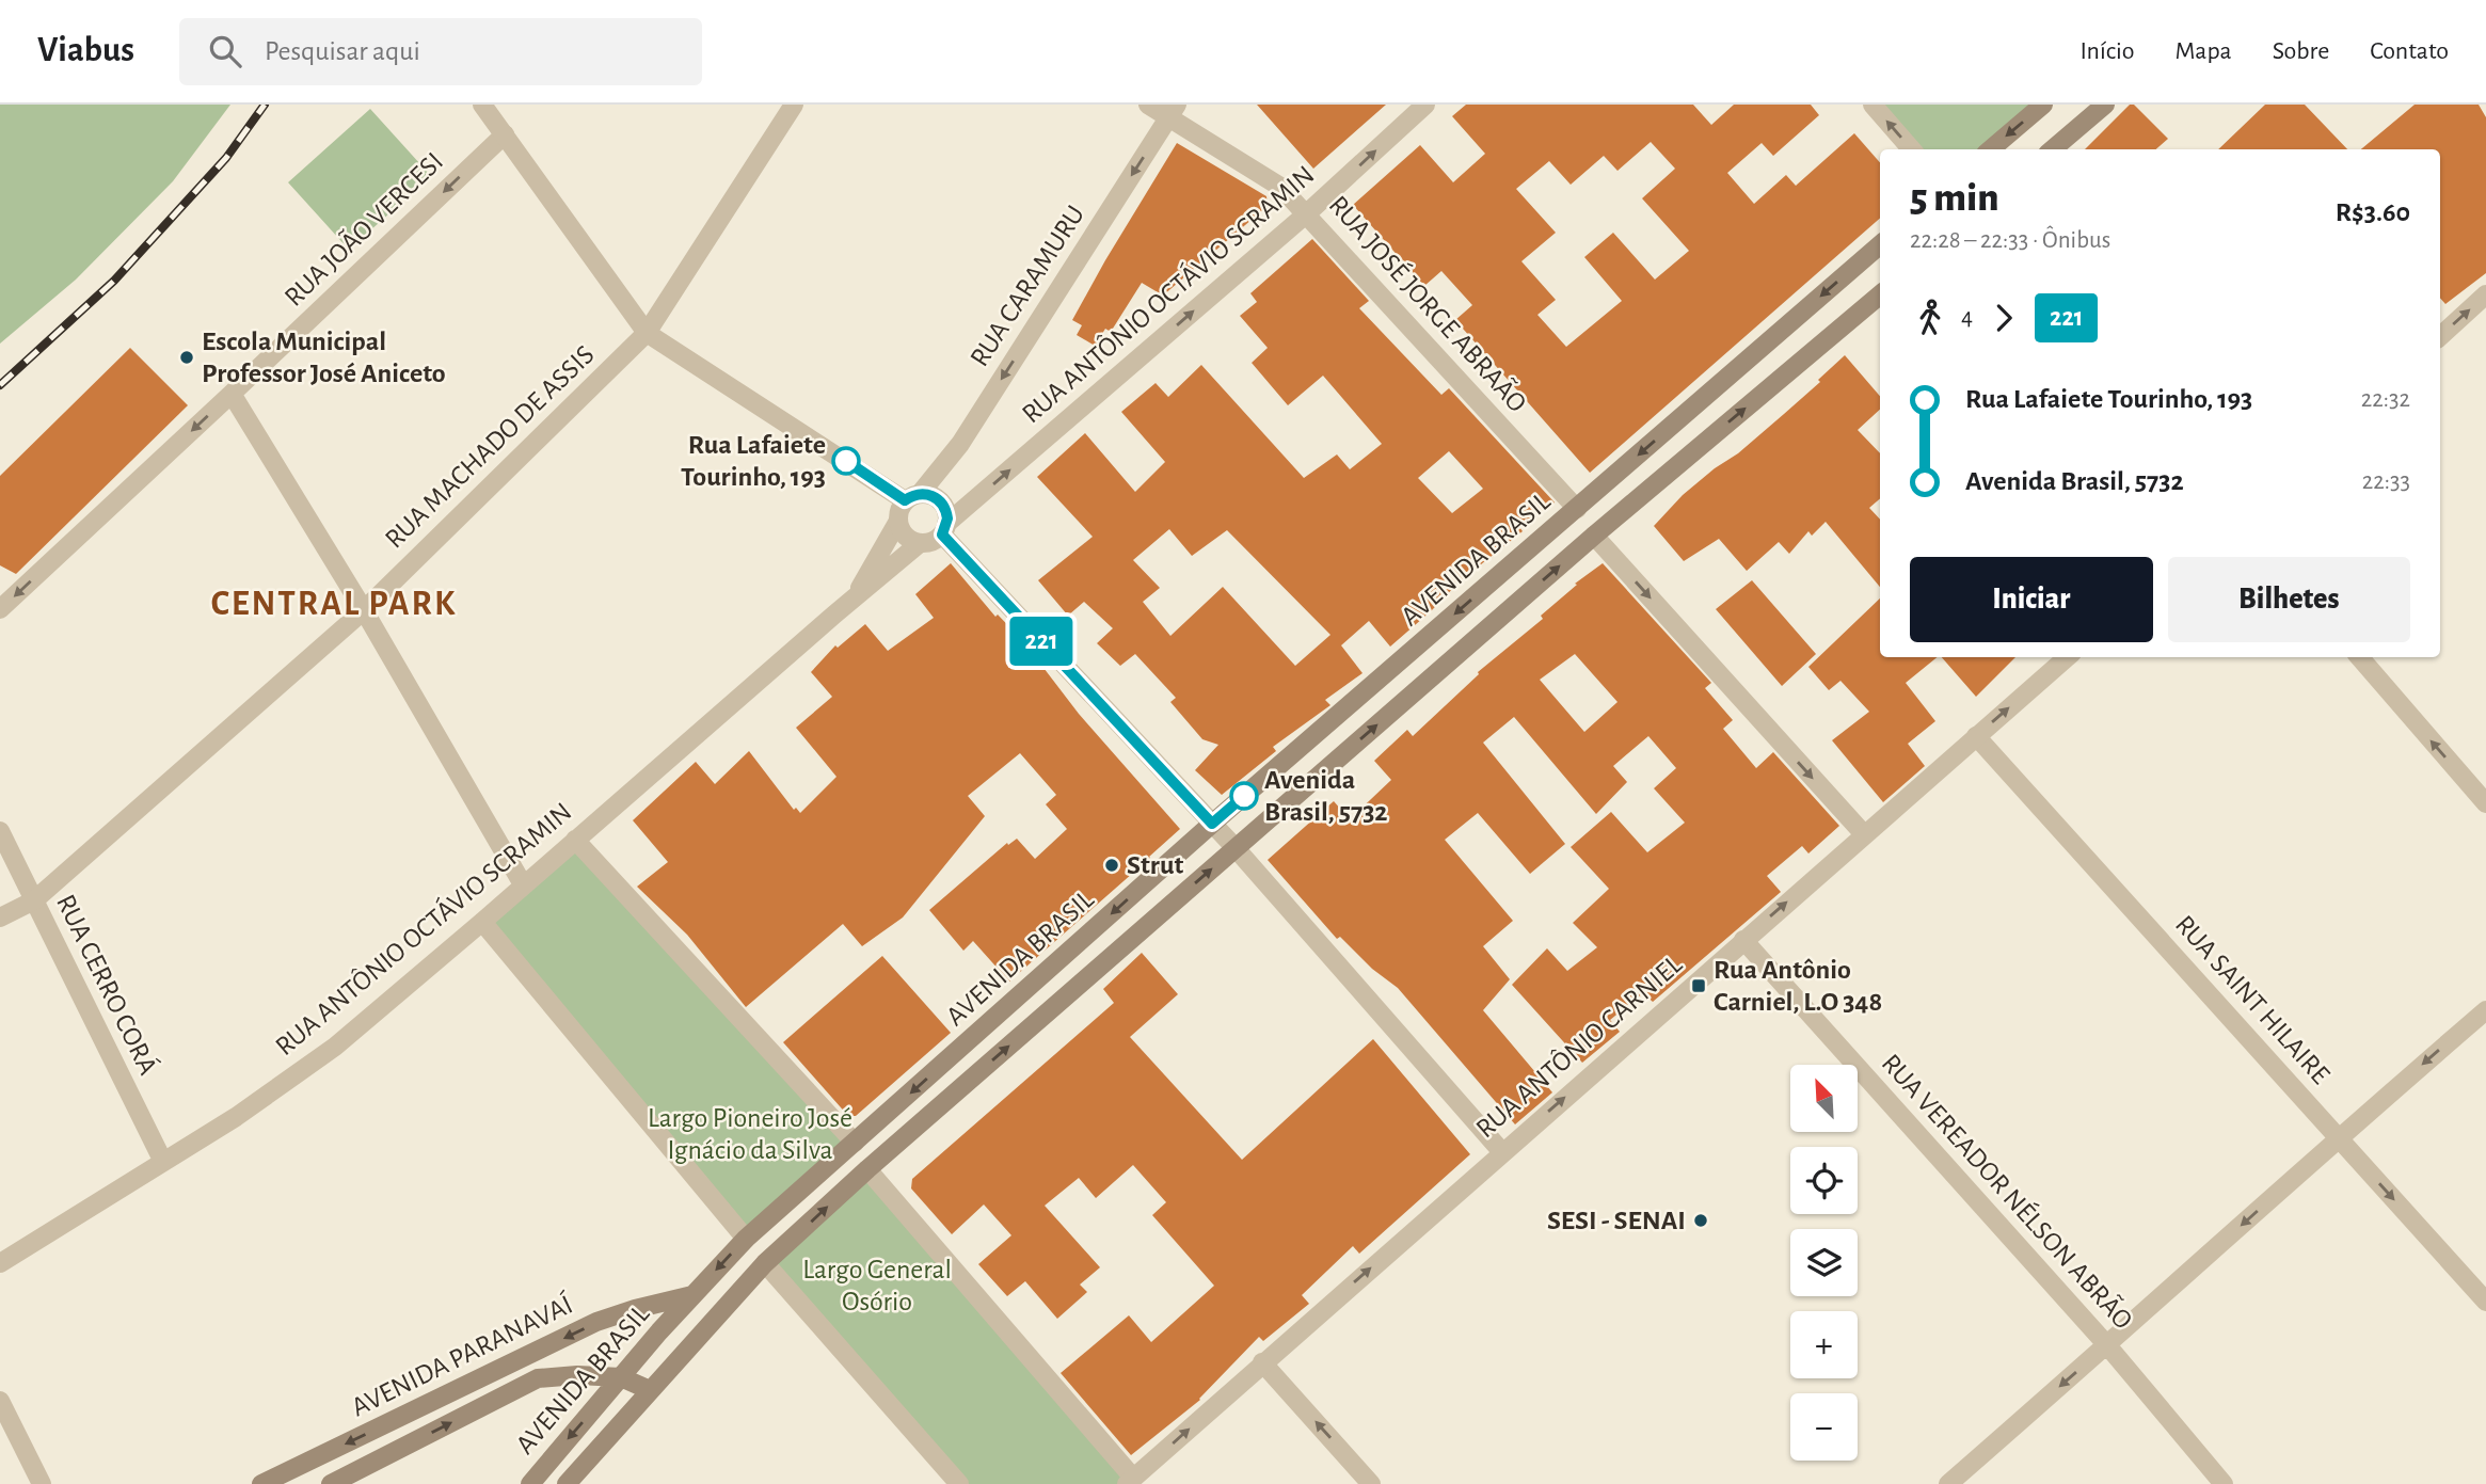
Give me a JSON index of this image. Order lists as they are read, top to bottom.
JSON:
{
  "streets": {
    "main road": ["AVENIDA BRASIL", "AVENIDA PARANAVAÍ"],
    "street": [
      "RUA JOÃO VERCESI",
      "RUA CARAMURU",
      "RUA ANTÔNIO OCTÁVIO SCRAMIN",
      "RUA JOSÉ JORGE ABRAÃO",
      "RUA MACHADO DE ASSIS",
      "RUA CERRO CORÁ",
      "RUA SAINT HILAIRE",
      "RUA ANTÔNIO CARNIEL",
      "RUA VEREADOR NÉLSON ABRÃO"
    ]
  },
  "crossings": [
    ["RUA CARAMURU", "RUA ANTÔNIO OCTÁVIO SCRAMIN"],
    ["RUA CARAMURU", "RUA JOSÉ JORGE ABRAÃO"],
    ["RUA ANTÔNIO OCTÁVIO SCRAMIN", "RUA JOSÉ JORGE ABRAÃO"],
    ["RUA ANTÔNIO OCTÁVIO SCRAMIN", "RUA CERRO CORÁ"],
    ["RUA JOSÉ JORGE ABRAÃO", "AVENIDA BRASIL"],
    ["RUA MACHADO DE ASSIS", "RUA CERRO CORÁ"],
    ["AVENIDA BRASIL", "AVENIDA PARANAVAÍ"],
    ["RUA SAINT HILAIRE", "RUA ANTÔNIO CARNIEL"],
    ["RUA ANTÔNIO CARNIEL", "RUA VEREADOR NÉLSON ABRÃO"]
  ],
  "one_way": ["RUA JOÃO VERCESI", "RUA CARAMURU", "RUA ANTÔNIO CARNIEL"],
  "districts": ["CENTRAL PARK"],
  "parks": ["Largo Pioneiro José Ignácio da Silva", "Largo General Osório"],
  "places": {
    "other": [
      "Escola Municipal Professor José Aniceto",
      "Rua Lafaiete Tourinho, 193",
      "Avenida Brasil, 5732",
      "Strut",
      "SESI - SENAI"
    ],
    "transit": ["Rua Antônio Carniel, L.O 348"]
  },
  "lines": ["bus line 221"],
  "north": "top left",
  "page": {
    "header": "Viabus",
    "search": "Pesquisar aqui",
    "nav": [
      "Início",
      "Mapa",
      "Sobre",
      "Contato"
    ],
    "on_map": "221",
    "heading": ["5 min", "22:28 – 22:33 · Ônibus", "R$3.60"],
    "legs": ["4", "221"],
    "list": [
      {
        "name": "Rua Lafaiete Tourinho, 193",
        "value": "22:32"
      },
      {
        "name": "Avenida Brasil, 5732",
        "value": "22:33"
      }
    ],
    "buttons": ["Iniciar", "Bilhetes"],
    "map_buttons": ["+", "−"]
  }
}
